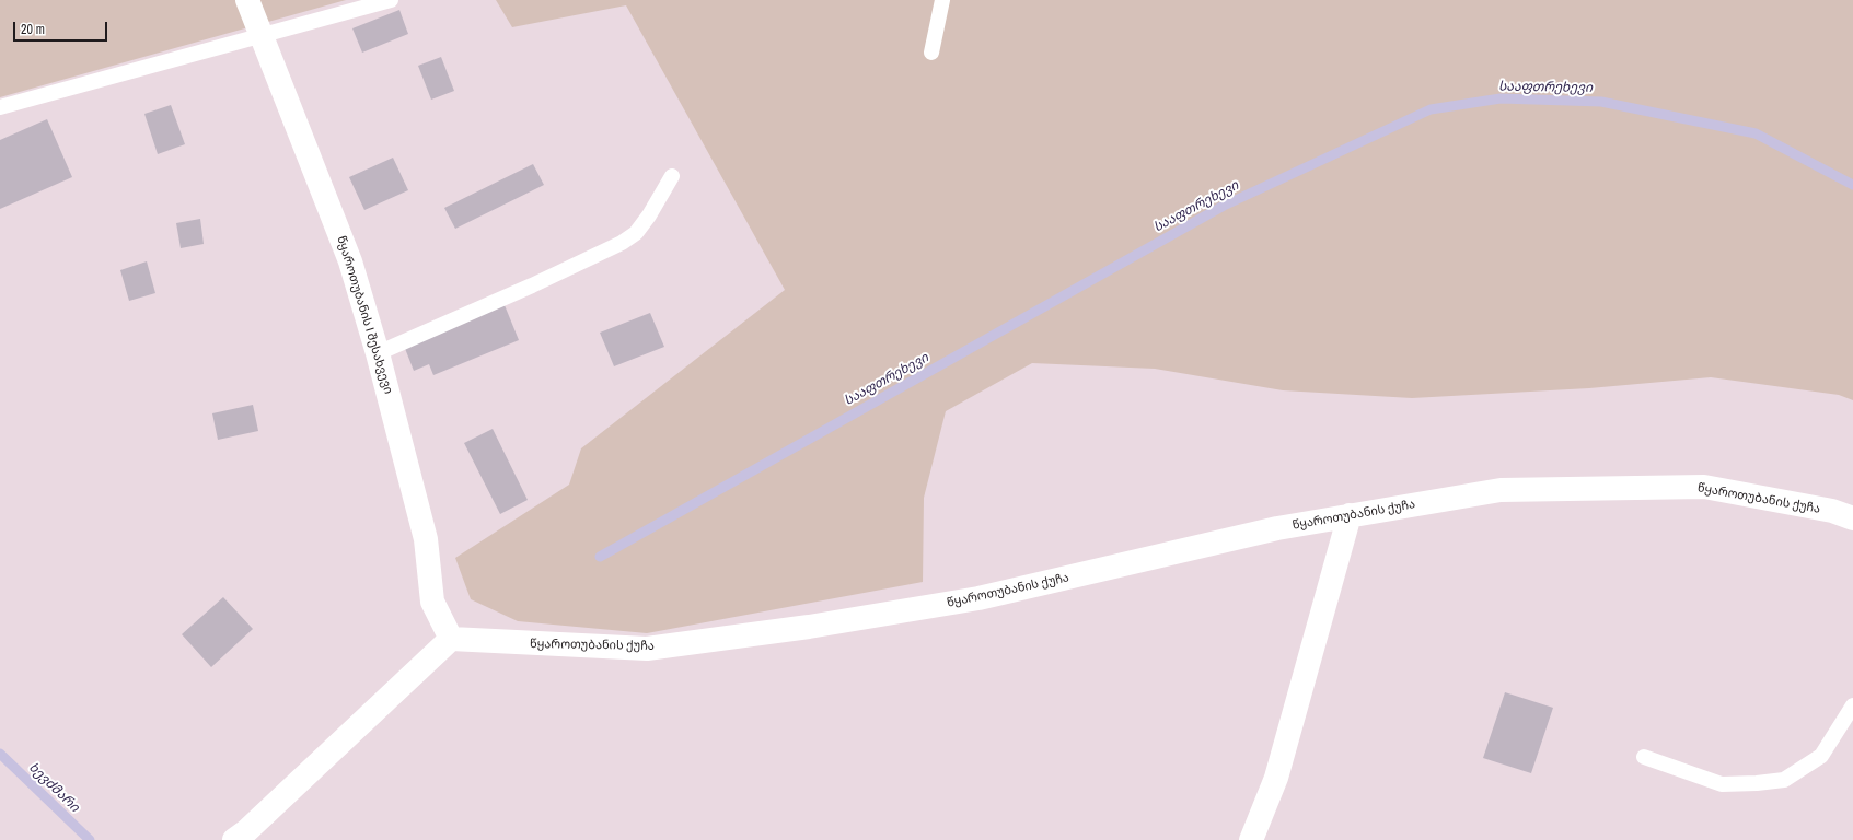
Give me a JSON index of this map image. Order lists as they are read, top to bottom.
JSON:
{
  "streets": {
    "street": ["წყაროთუბანის I შესახვევი", "წყაროთუბანის ქუჩა"]
  },
  "crossings": [
    ["წყაროთუბანის I შესახვევი", "წყაროთუბანის ქუჩა"]
  ],
  "water": ["სააფთრეხევი", "ხევძმარი"],
  "scale_bar": "20 m"
}
